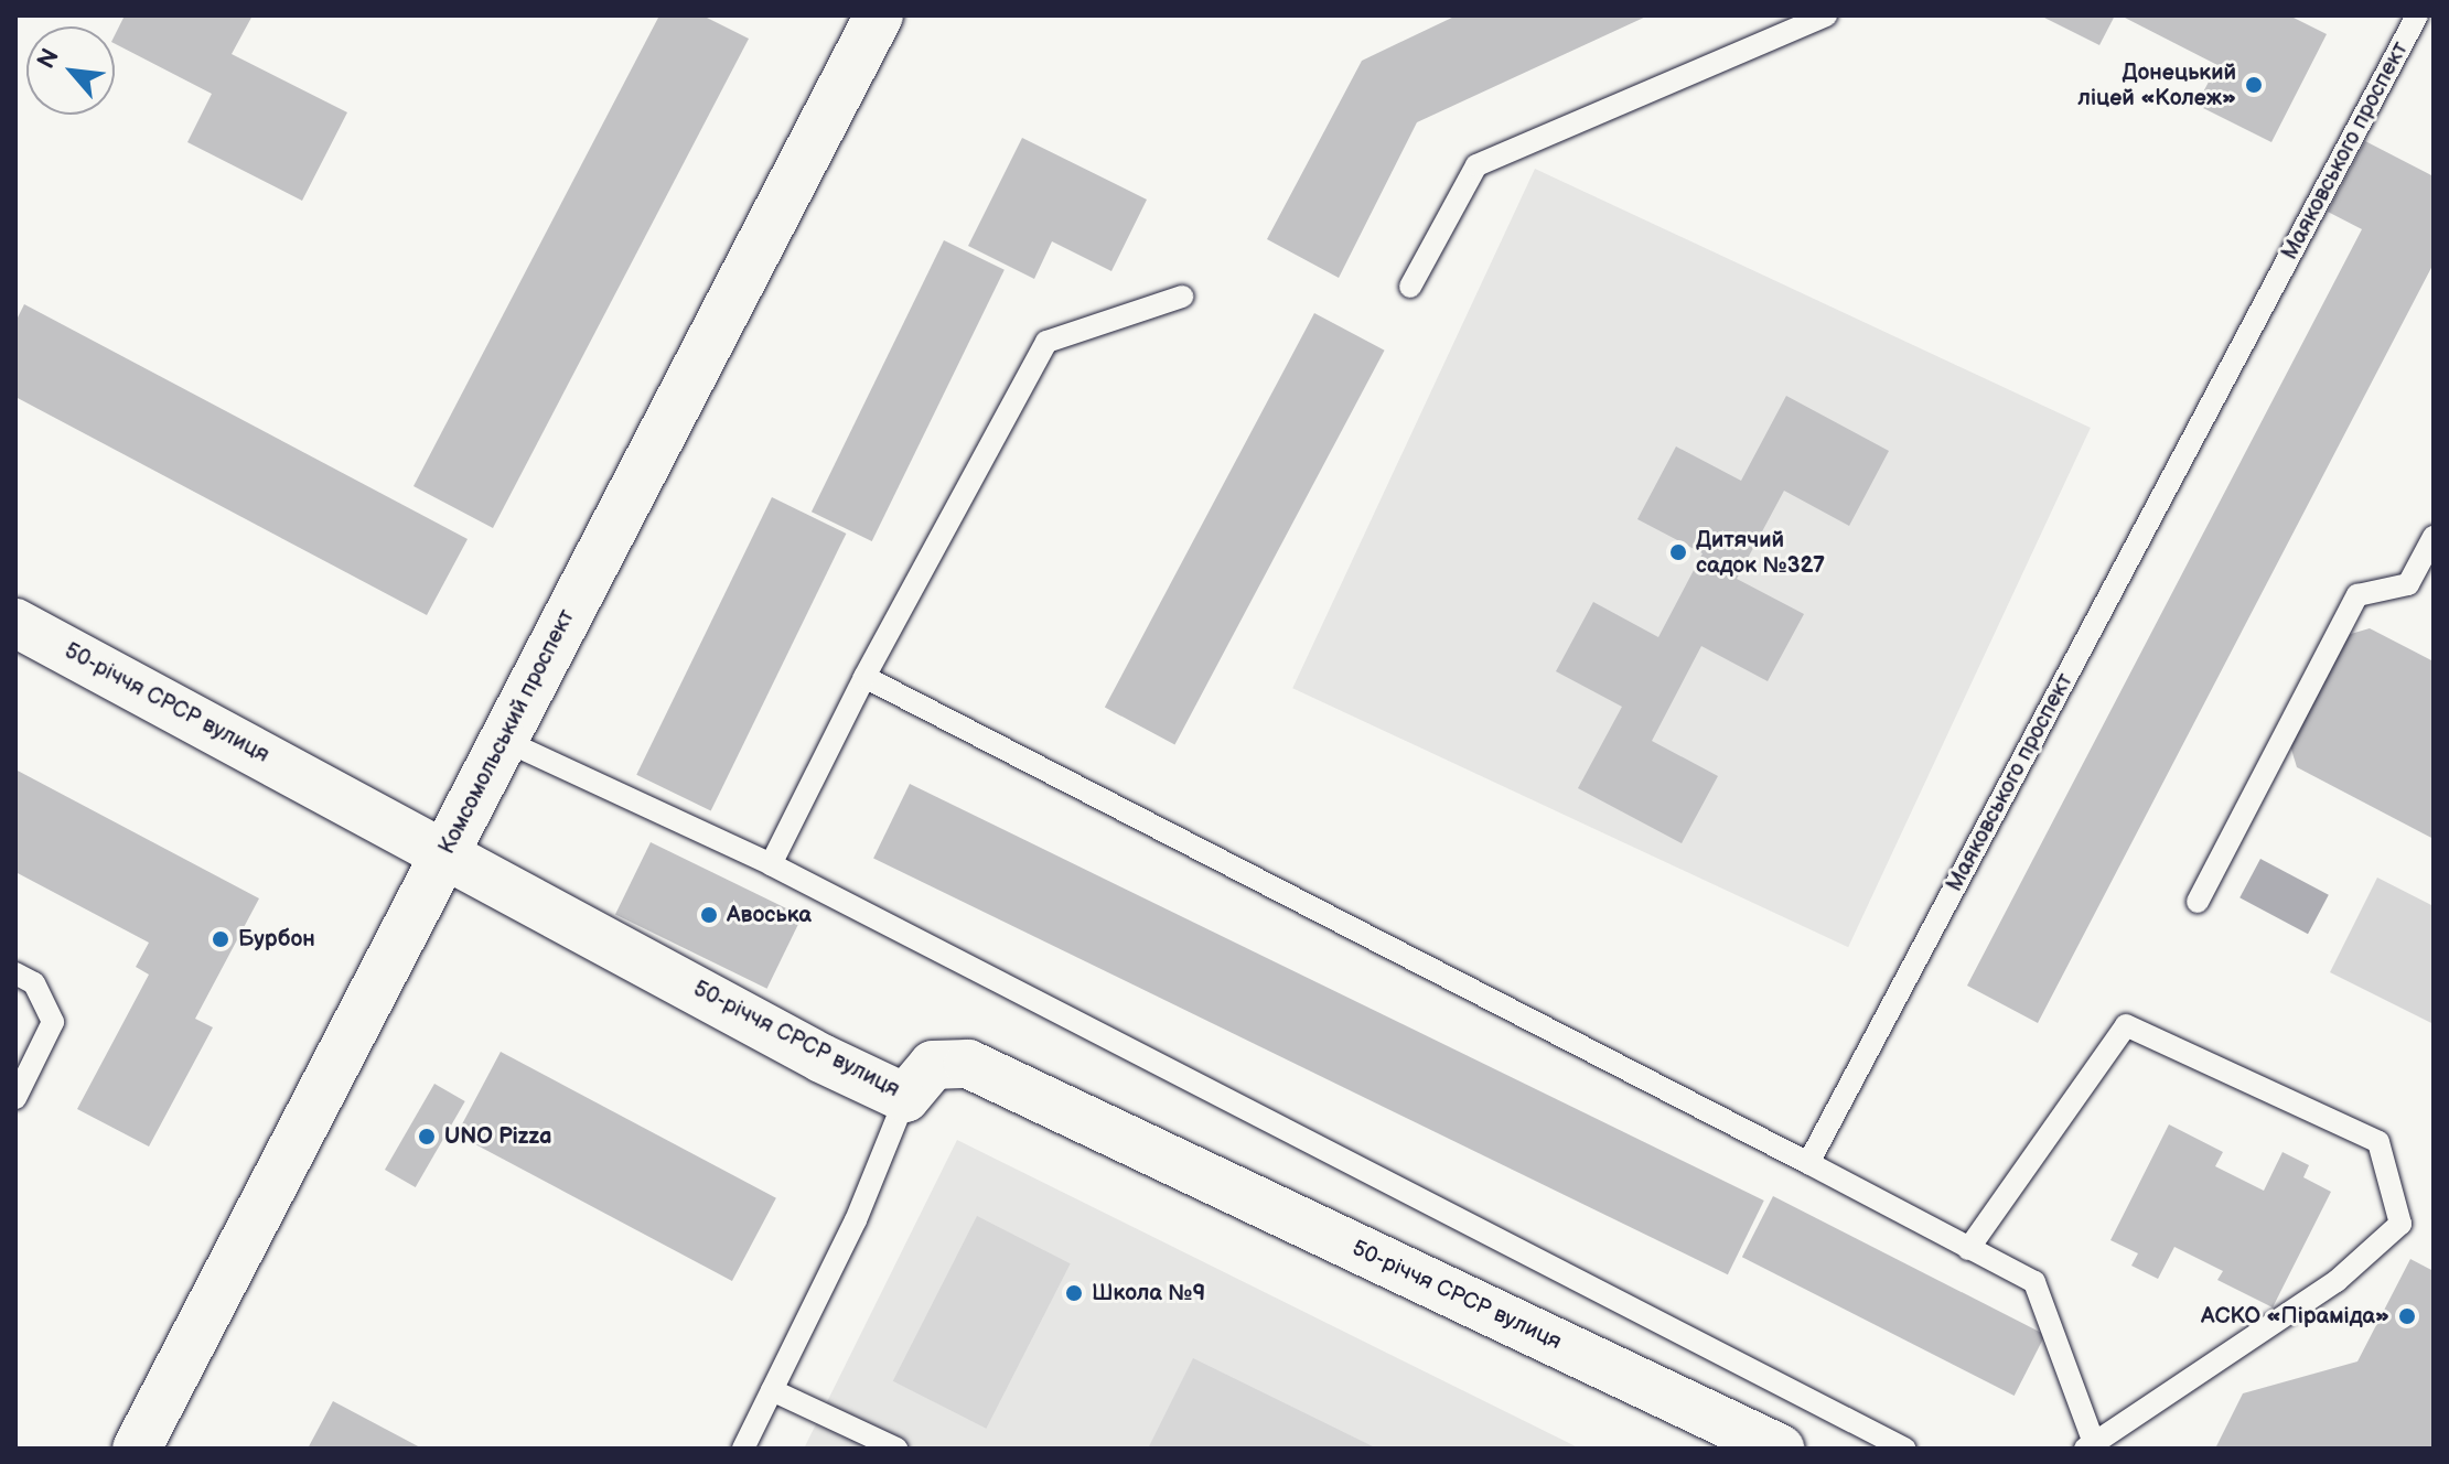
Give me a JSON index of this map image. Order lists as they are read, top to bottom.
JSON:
{
  "streets": {
    "street": ["50-річчя СРСР вулиця", "Комсомольський проспект"],
    "lane": ["Маяковського проспект"]
  },
  "crossings": [
    ["50-річчя СРСР вулиця", "Комсомольський проспект"]
  ],
  "places": [
    "Донецький ліцей «Колеж»",
    "Дитячий садок №327",
    "Авоська",
    "Бурбон",
    "UNO Pizza",
    "Школа №9",
    "АСКО «Піраміда»"
  ],
  "north": "top left"
}
